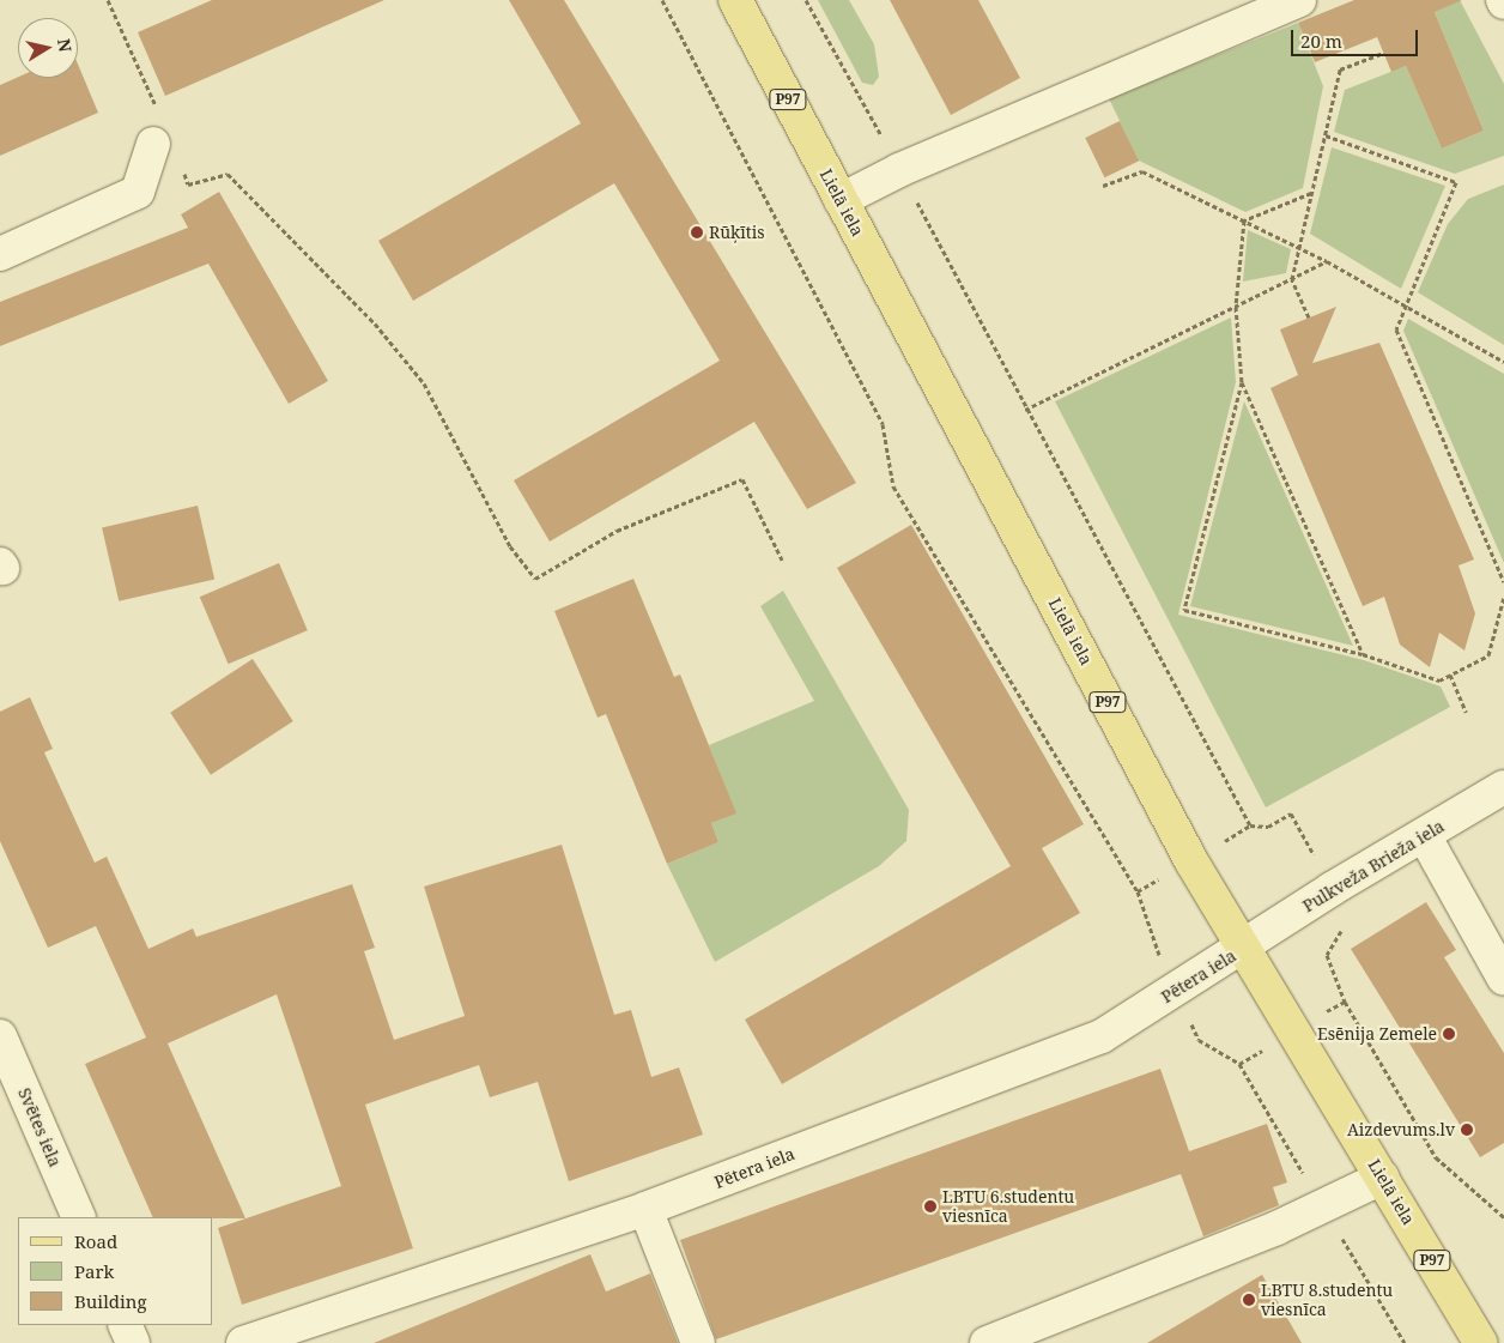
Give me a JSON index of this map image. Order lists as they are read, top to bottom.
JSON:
{
  "streets": {
    "main road": ["P97", "Lielā iela"],
    "street": ["Pulkveža Brieža iela", "Pētera iela", "Svētes iela"]
  },
  "crossings": [
    ["Lielā iela", "Pulkveža Brieža iela"],
    ["Lielā iela", "Pētera iela"],
    ["Pulkveža Brieža iela", "Pētera iela"]
  ],
  "places": [
    "Rūķītis",
    "Esēnija Zemele",
    "Aizdevums.lv",
    "LBTU 6.studentu viesnīca",
    "LBTU 8.studentu viesnīca"
  ],
  "legend": ["Road", "Park", "Building"],
  "scale_bar": "20 m",
  "north": "right"
}
